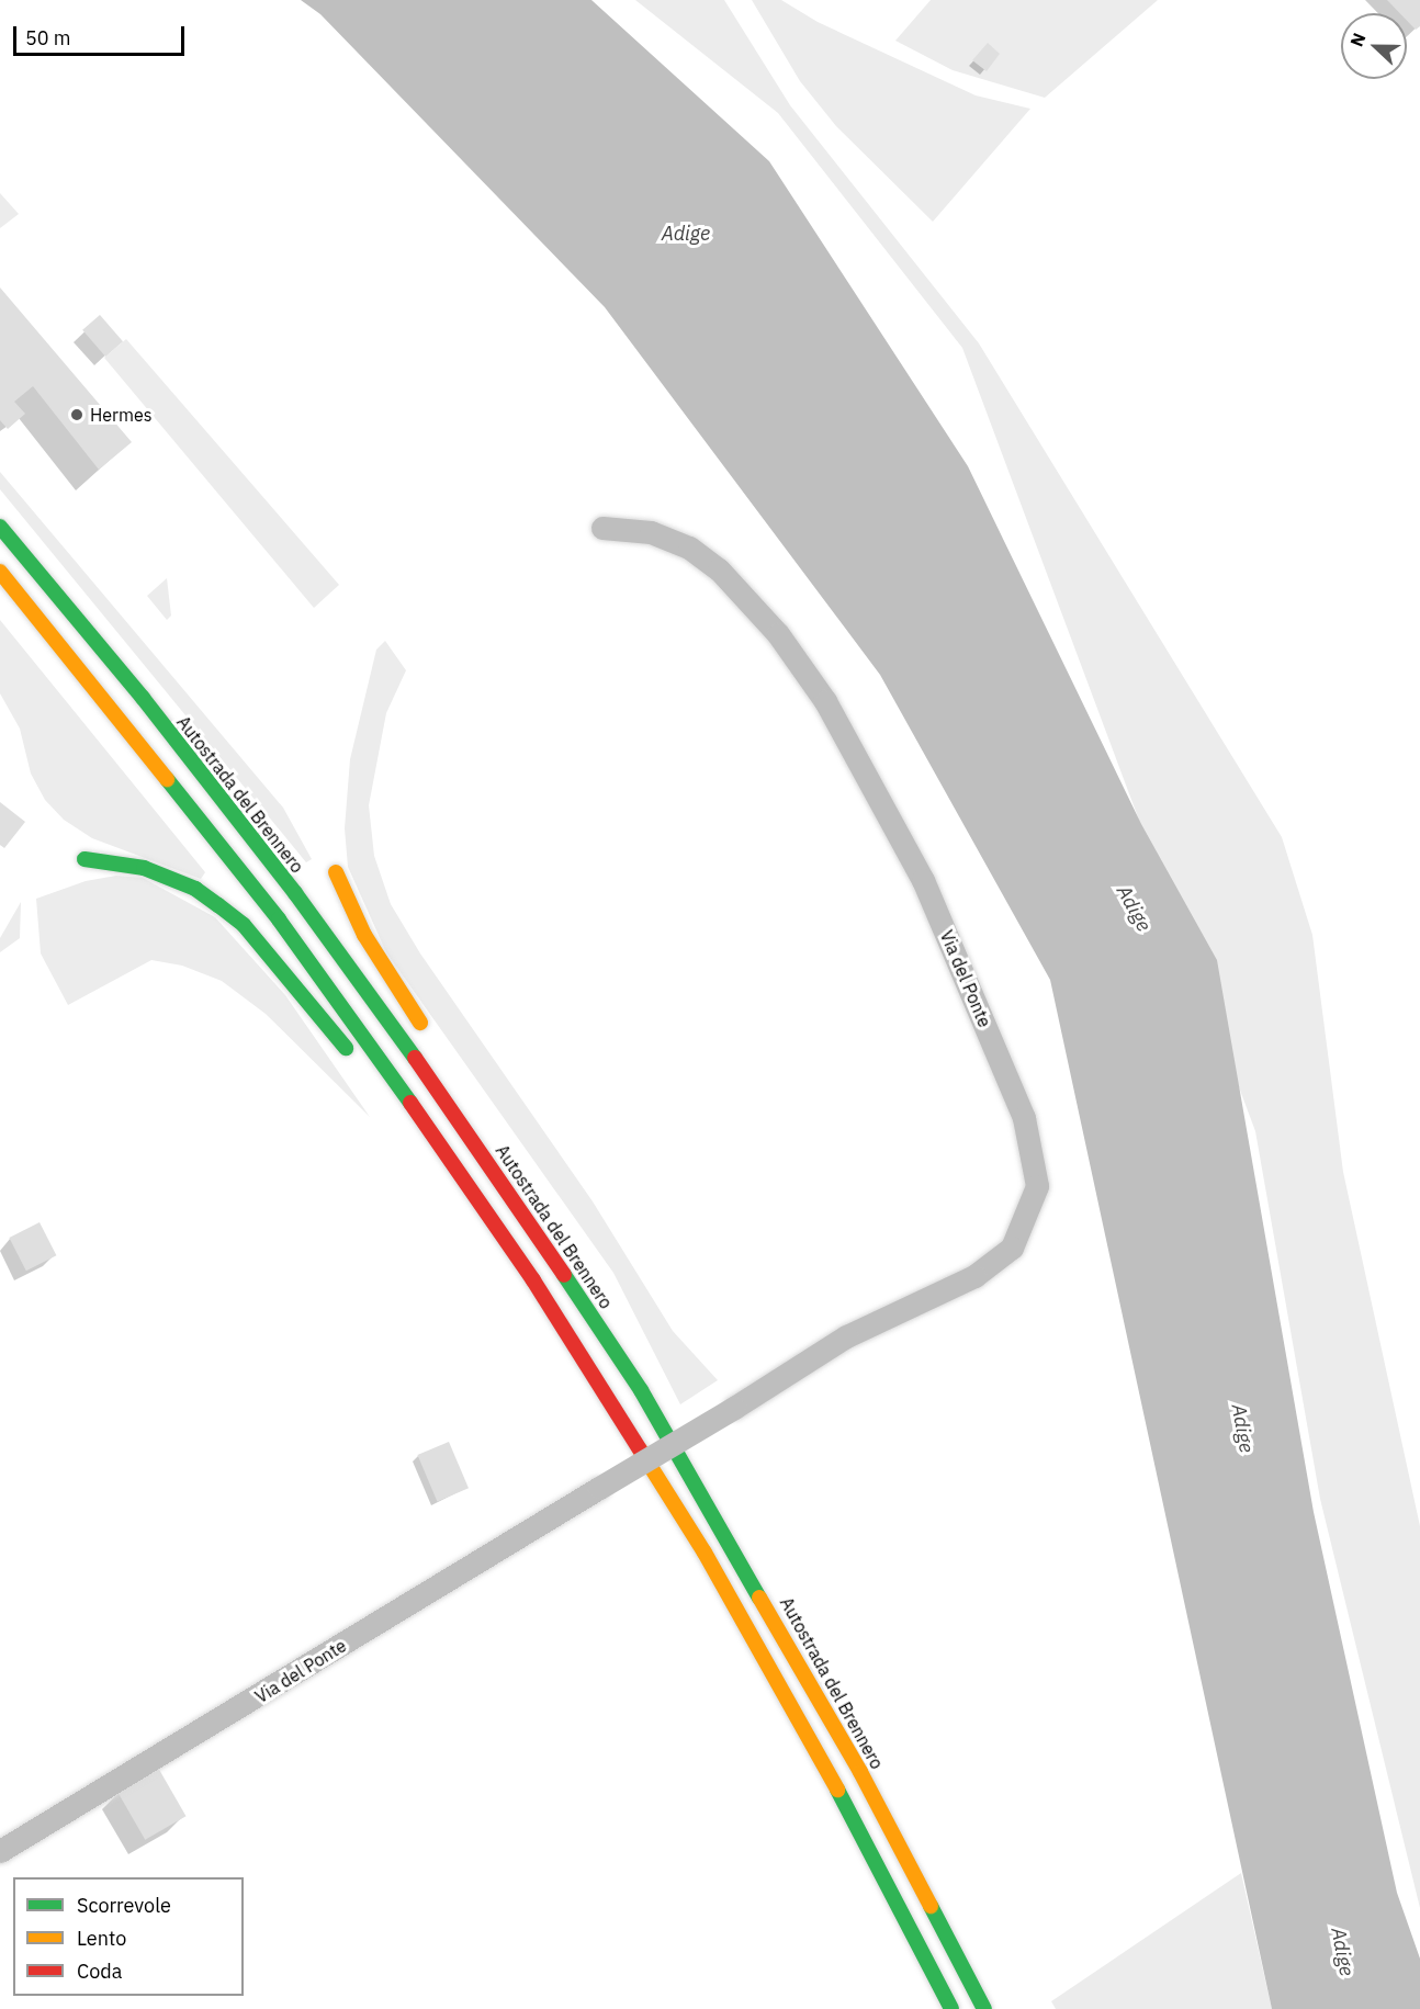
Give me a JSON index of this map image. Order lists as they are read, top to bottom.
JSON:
{
  "streets": {
    "highway": ["Autostrada del Brennero"],
    "street": ["Via del Ponte"]
  },
  "water": ["Adige"],
  "places": ["Hermes"],
  "legend": ["Scorrevole", "Lento", "Coda"],
  "scale_bar": "50 m",
  "north": "left"
}
